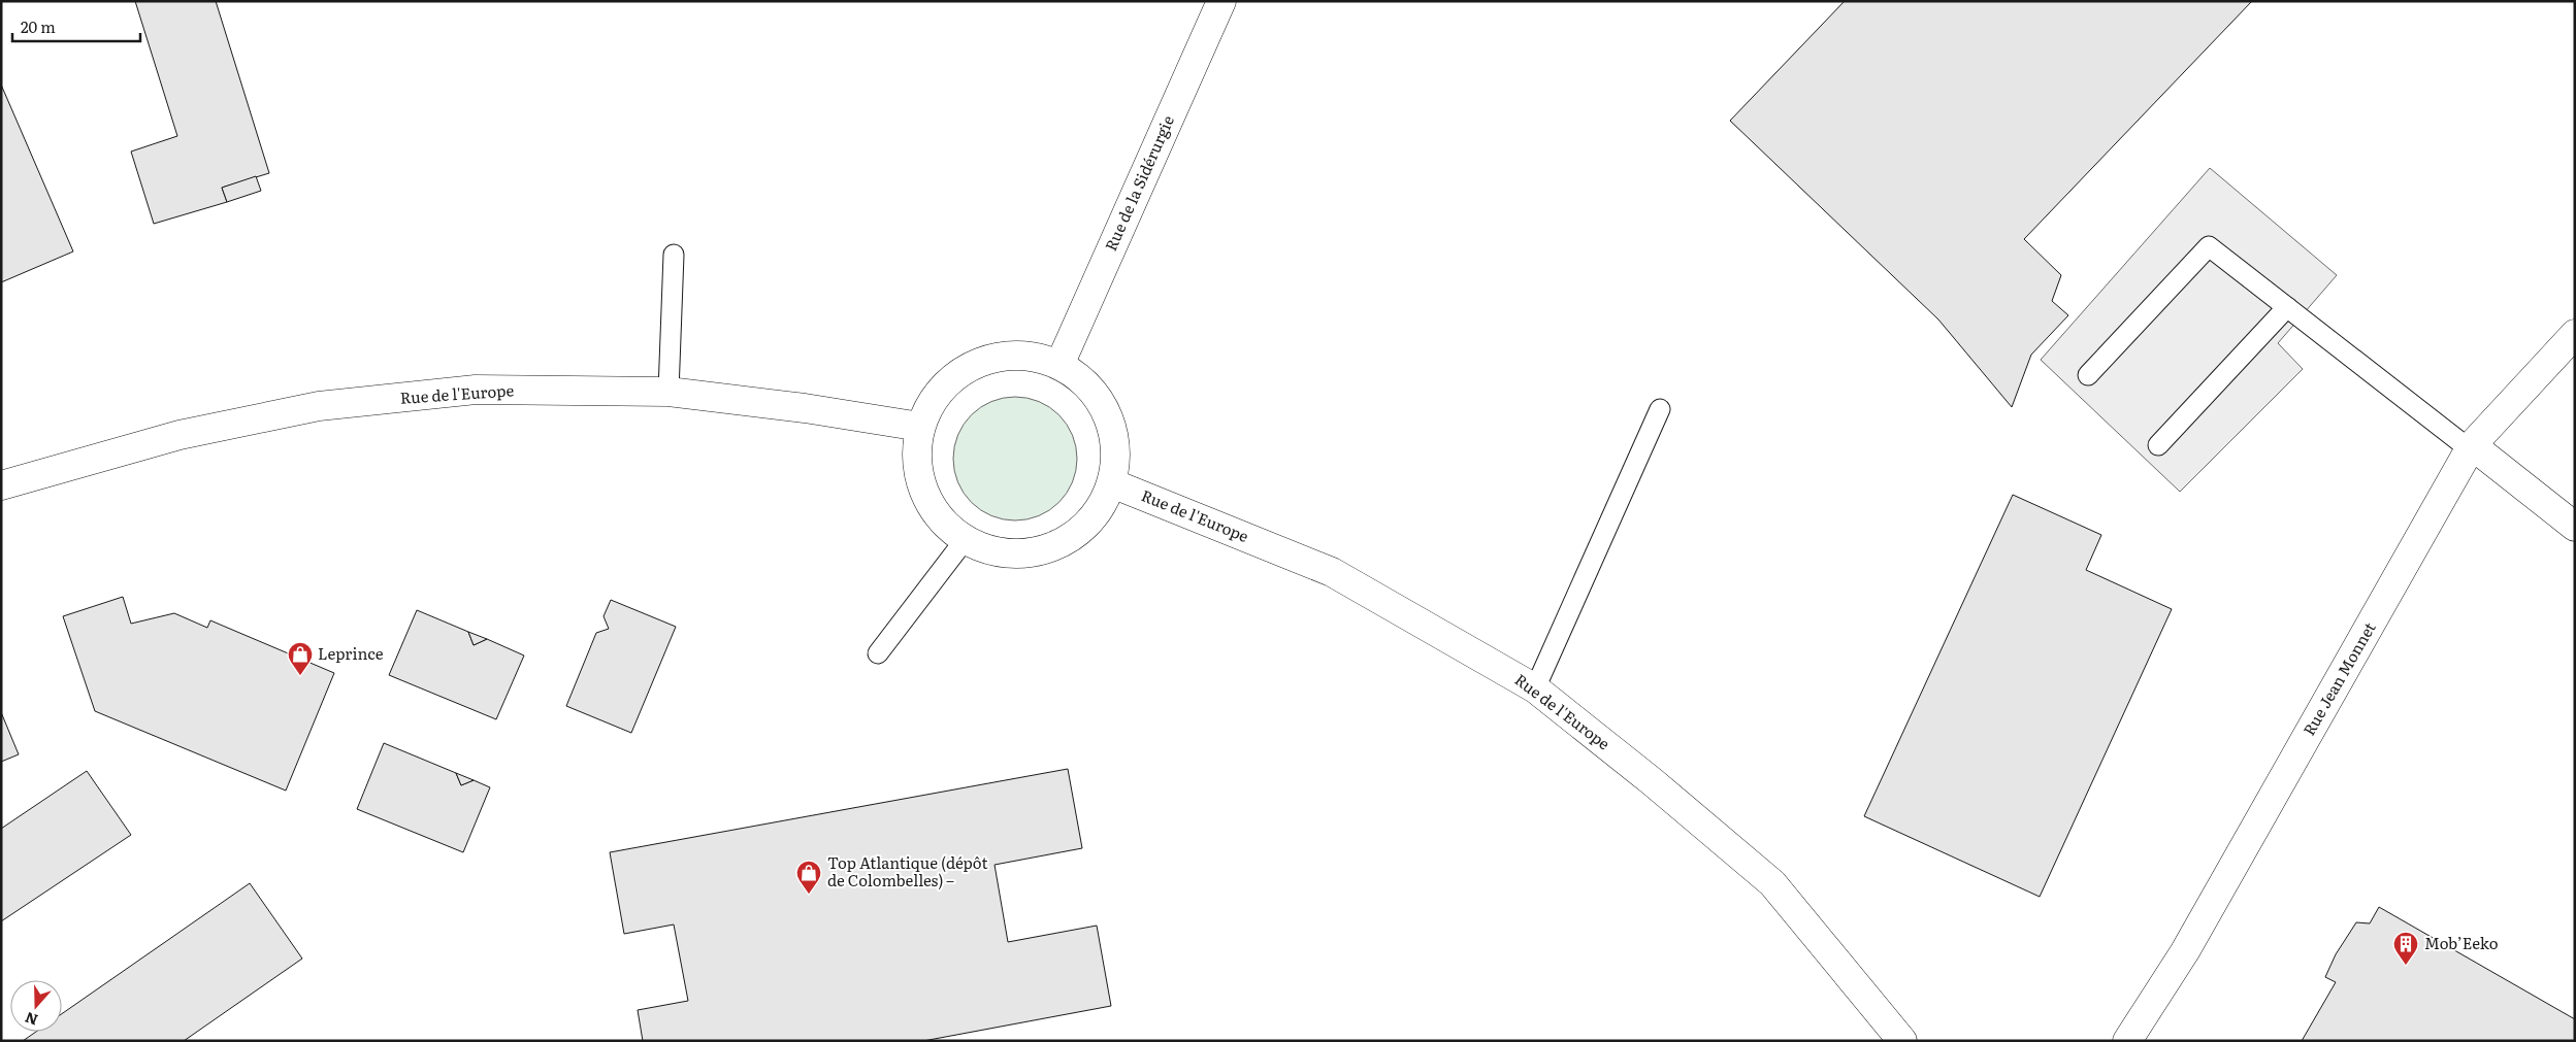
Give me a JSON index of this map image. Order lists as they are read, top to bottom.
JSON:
{
  "streets": {
    "street": ["Rue de la Sidérurgie", "Rue de l'Europe", "Rue Jean Monnet"]
  },
  "places": {
    "shop": ["Leprince", "Top Atlantique (dépôt de Colombelles) –"],
    "building": ["Mob’Eeko"]
  },
  "scale_bar": "20 m",
  "north": "bottom"
}
